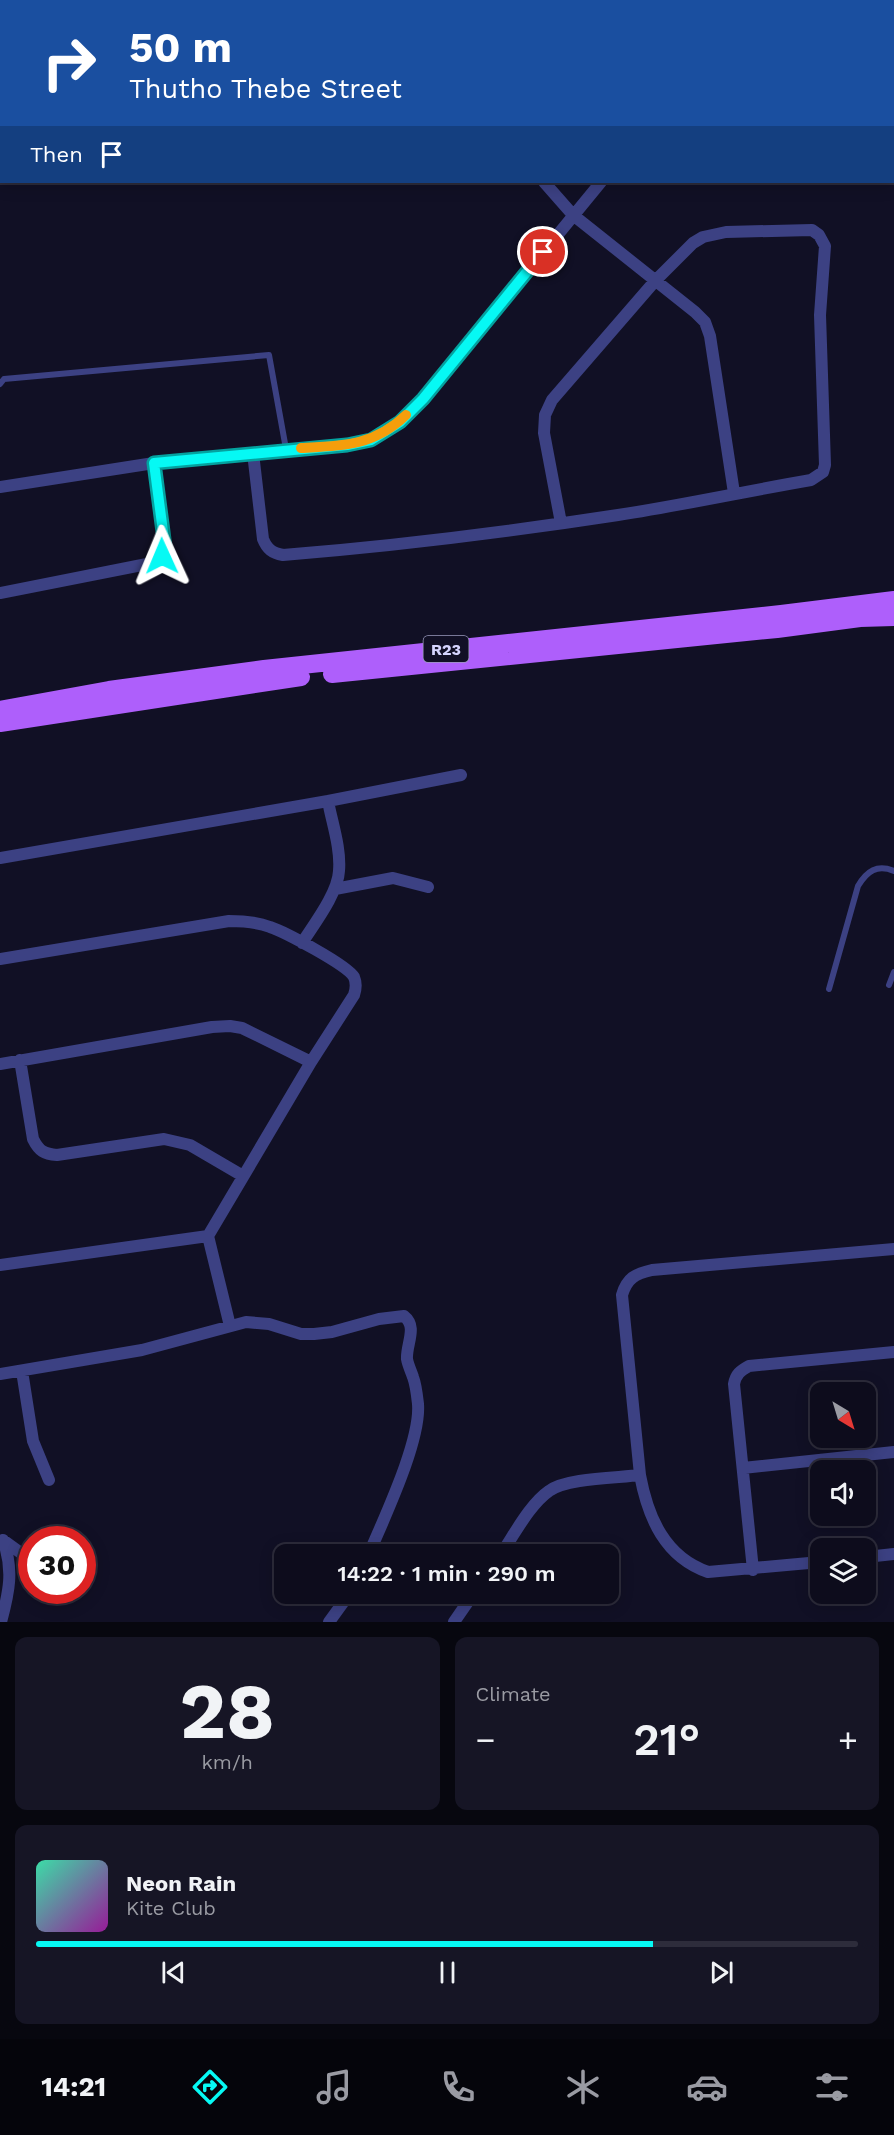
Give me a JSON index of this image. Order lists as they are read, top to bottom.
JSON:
{
  "streets": {
    "main road": ["R23"]
  },
  "north": "bottom right",
  "page": {
    "turn": ["50 m", "Thutho Thebe Street"],
    "then": "Then",
    "limit": "30",
    "trip": "14:22 · 1 min · 290 m",
    "tile": [
      ["28", "km/h"],
      "Climate"
    ],
    "heat": ["−", "21°", "+"],
    "song": ["Neon Rain", "Kite Club"],
    "tabs": "14:21"
  }
}
